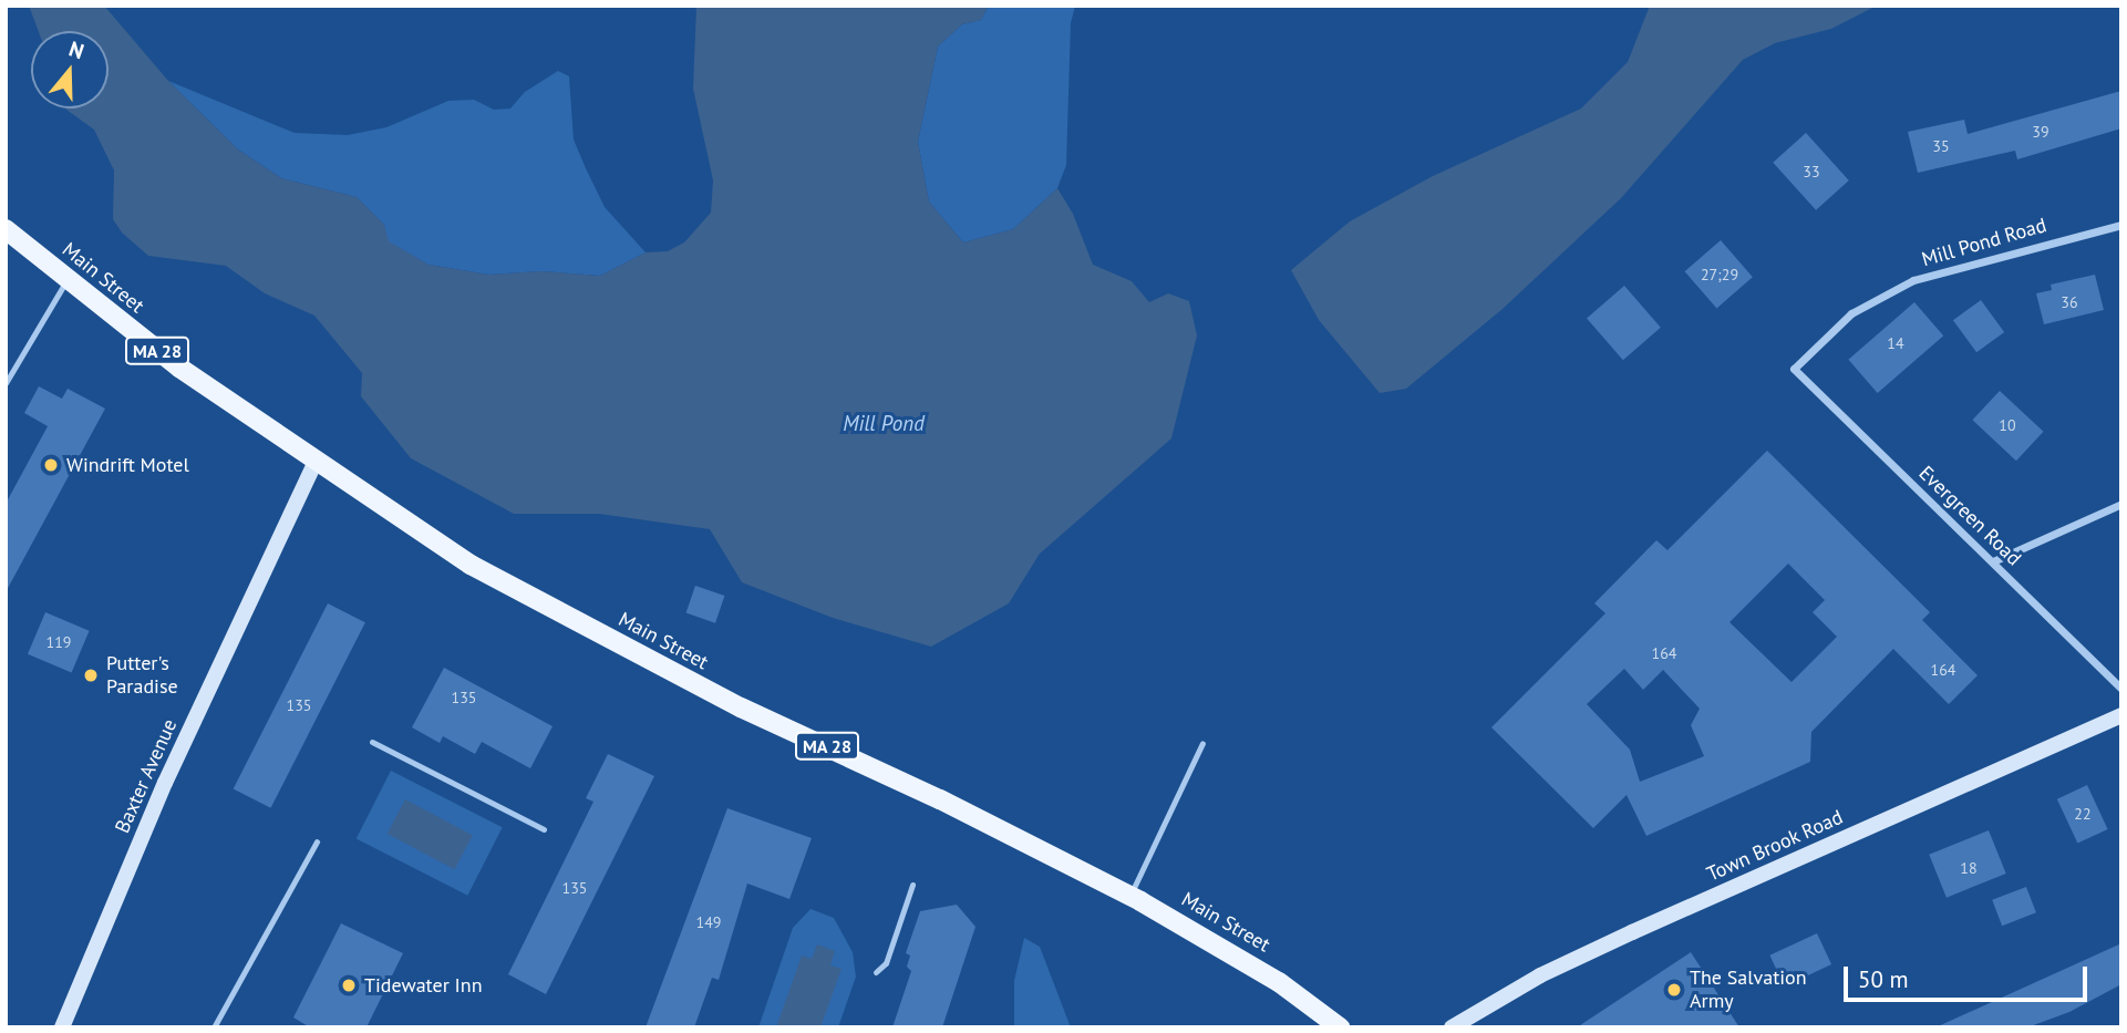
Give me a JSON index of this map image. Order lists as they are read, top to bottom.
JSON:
{
  "streets": {
    "main road": [
      "Main Street",
      "MA 28",
      "Baxter Avenue",
      "Town Brook Road"
    ],
    "street": ["Mill Pond Road", "Evergreen Road"]
  },
  "crossings": [
    ["Mill Pond Road", "Evergreen Road"],
    ["Main Street", "Baxter Avenue"]
  ],
  "water": ["Mill Pond"],
  "places": [
    "Windrift Motel",
    "Putter's Paradise",
    "Tidewater Inn",
    "The Salvation Army"
  ],
  "house_numbers": [
    "39",
    "35",
    "33",
    "27;29",
    "36",
    "14",
    "10",
    "119",
    "164",
    "164",
    "135",
    "135",
    "22",
    "18",
    "135",
    "149"
  ],
  "scale_bar": "50 m",
  "north": "top"
}
